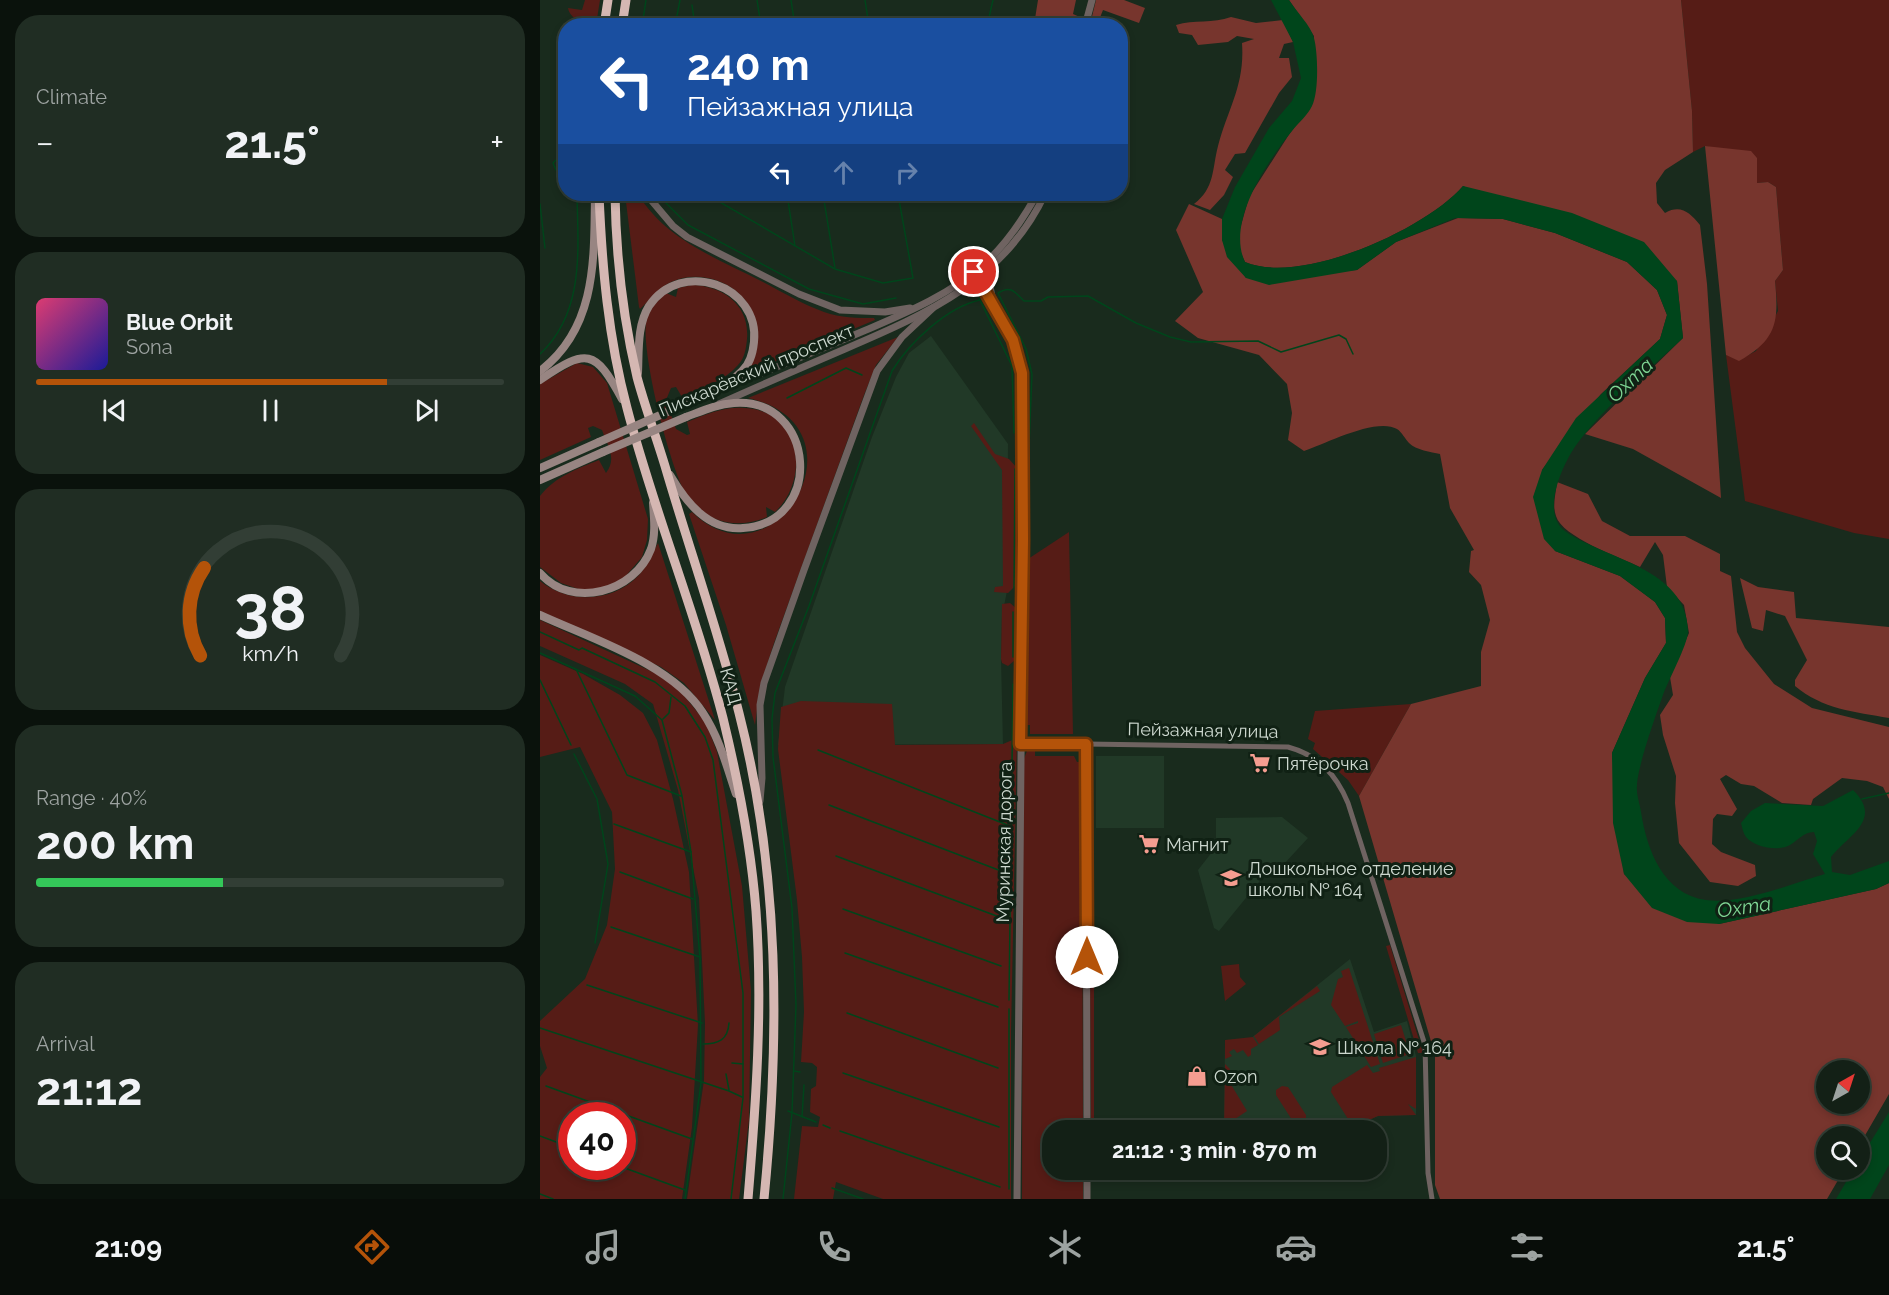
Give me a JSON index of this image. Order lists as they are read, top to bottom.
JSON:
{
  "streets": {
    "highway": ["КАД"],
    "main road": ["Пискарёвский проспект"],
    "street": ["Пейзажная улица", "Муринская дорога"]
  },
  "crossings": [
    ["Пискарёвский проспект", "Муринская дорога"],
    ["Пейзажная улица", "Муринская дорога"]
  ],
  "water": ["Охта"],
  "places": {
    "supermarket": ["Пятёрочка", "Магнит"],
    "school or university": ["Дошкольное отделение школы № 164", "Школа № 164"],
    "shop": ["Ozon"]
  },
  "north": "top right",
  "page": {
    "tile": [
      "Climate",
      ["Range · 40%", "200 km"],
      ["Arrival", "21:12"]
    ],
    "turn": ["240 m", "Пейзажная улица"],
    "heat": ["−", "21.5°", "+"],
    "song": ["Blue Orbit", "Sona"],
    "limit": "40",
    "trip": "21:12 · 3 min · 870 m",
    "tabs": ["21:09", "21.5°"],
    "gauge": ["38", "km/h"]
  }
}
